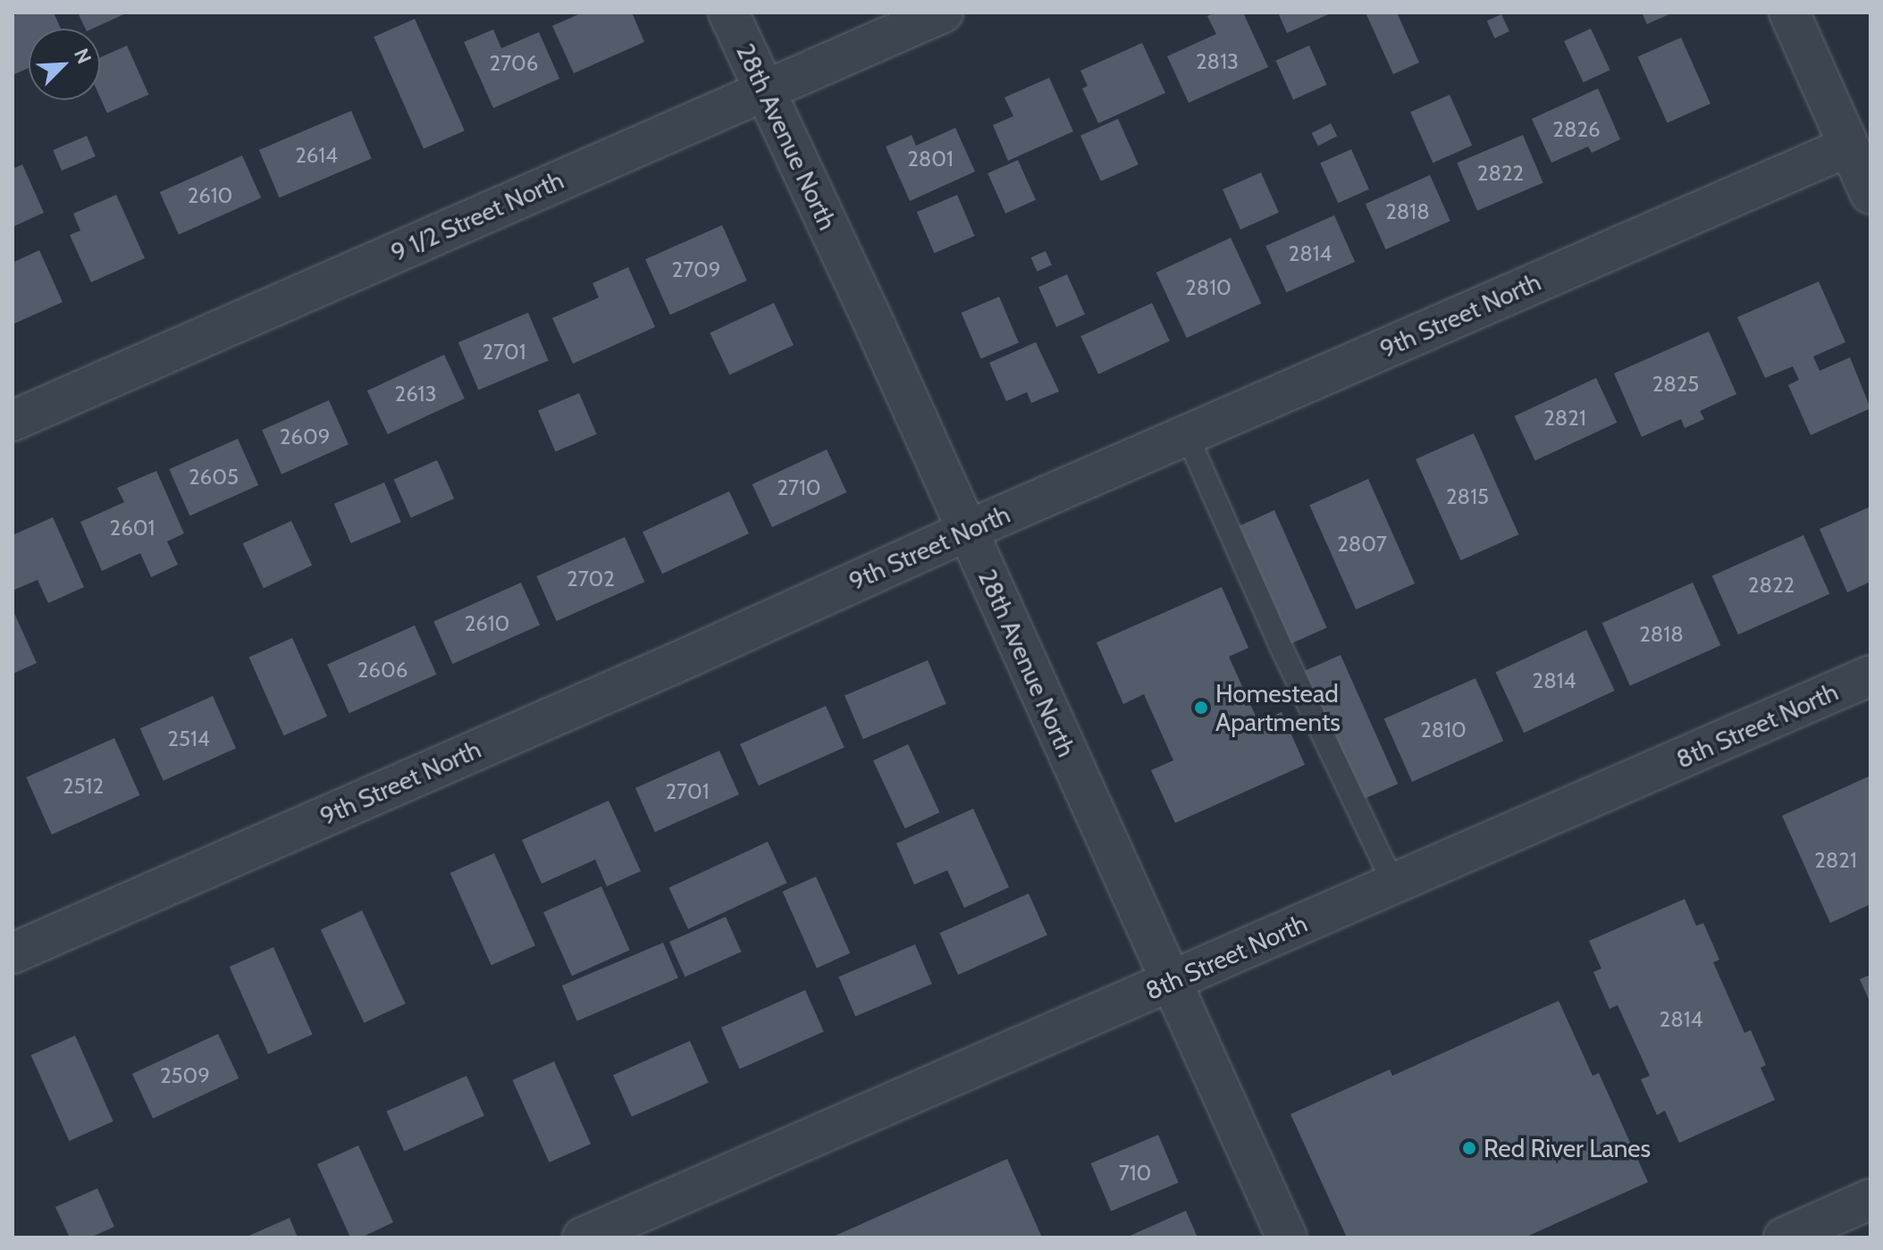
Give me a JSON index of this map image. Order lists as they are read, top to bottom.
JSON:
{
  "streets": {
    "street": [
      "28th Avenue North",
      "9 1/2 Street North",
      "9th Street North",
      "8th Street North"
    ]
  },
  "crossings": [
    ["28th Avenue North", "9 1/2 Street North"],
    ["28th Avenue North", "9th Street North"],
    ["28th Avenue North", "8th Street North"]
  ],
  "places": ["Homestead Apartments", "Red River Lanes"],
  "house_numbers": [
    "2813",
    "2706",
    "2826",
    "2614",
    "2801",
    "2822",
    "2610",
    "2818",
    "2814",
    "2709",
    "2810",
    "2701",
    "2825",
    "2613",
    "2821",
    "2609",
    "2605",
    "2710",
    "2815",
    "2601",
    "2807",
    "2702",
    "2822",
    "2610",
    "2818",
    "2606",
    "2814",
    "2810",
    "2514",
    "2512",
    "2701",
    "2821",
    "2814",
    "2509",
    "710"
  ],
  "north": "top right"
}
